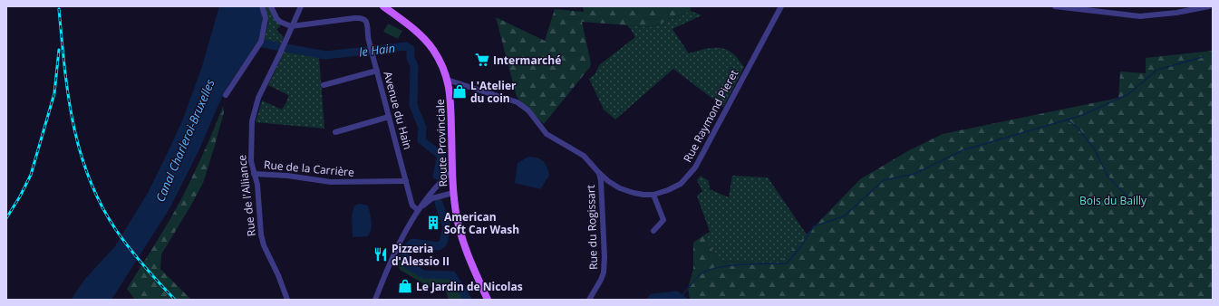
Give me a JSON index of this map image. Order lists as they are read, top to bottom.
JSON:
{
  "streets": {
    "main road": ["Route Provinciale"],
    "street": [
      "Avenue du Hain",
      "Rue Raymond Pieret",
      "Rue de la Carrière",
      "Rue de l'Alliance",
      "Rue du Rogissart"
    ]
  },
  "crossings": [
    ["Avenue du Hain", "Rue de la Carrière"],
    ["Avenue du Hain", "Rue de l'Alliance"],
    ["Rue Raymond Pieret", "Route Provinciale"],
    ["Rue Raymond Pieret", "Rue du Rogissart"],
    ["Rue de la Carrière", "Rue de l'Alliance"]
  ],
  "water": ["le Hain", "Canal Charleroi-Bruxelles"],
  "parks": ["Bois du Bailly"],
  "places": {
    "supermarket": ["Intermarché"],
    "shop": ["L'Atelier du coin", "Le Jardin de Nicolas"],
    "building": ["American Soft Car Wash"],
    "restaurant": ["Pizzeria d'Alessio II"]
  }
}
